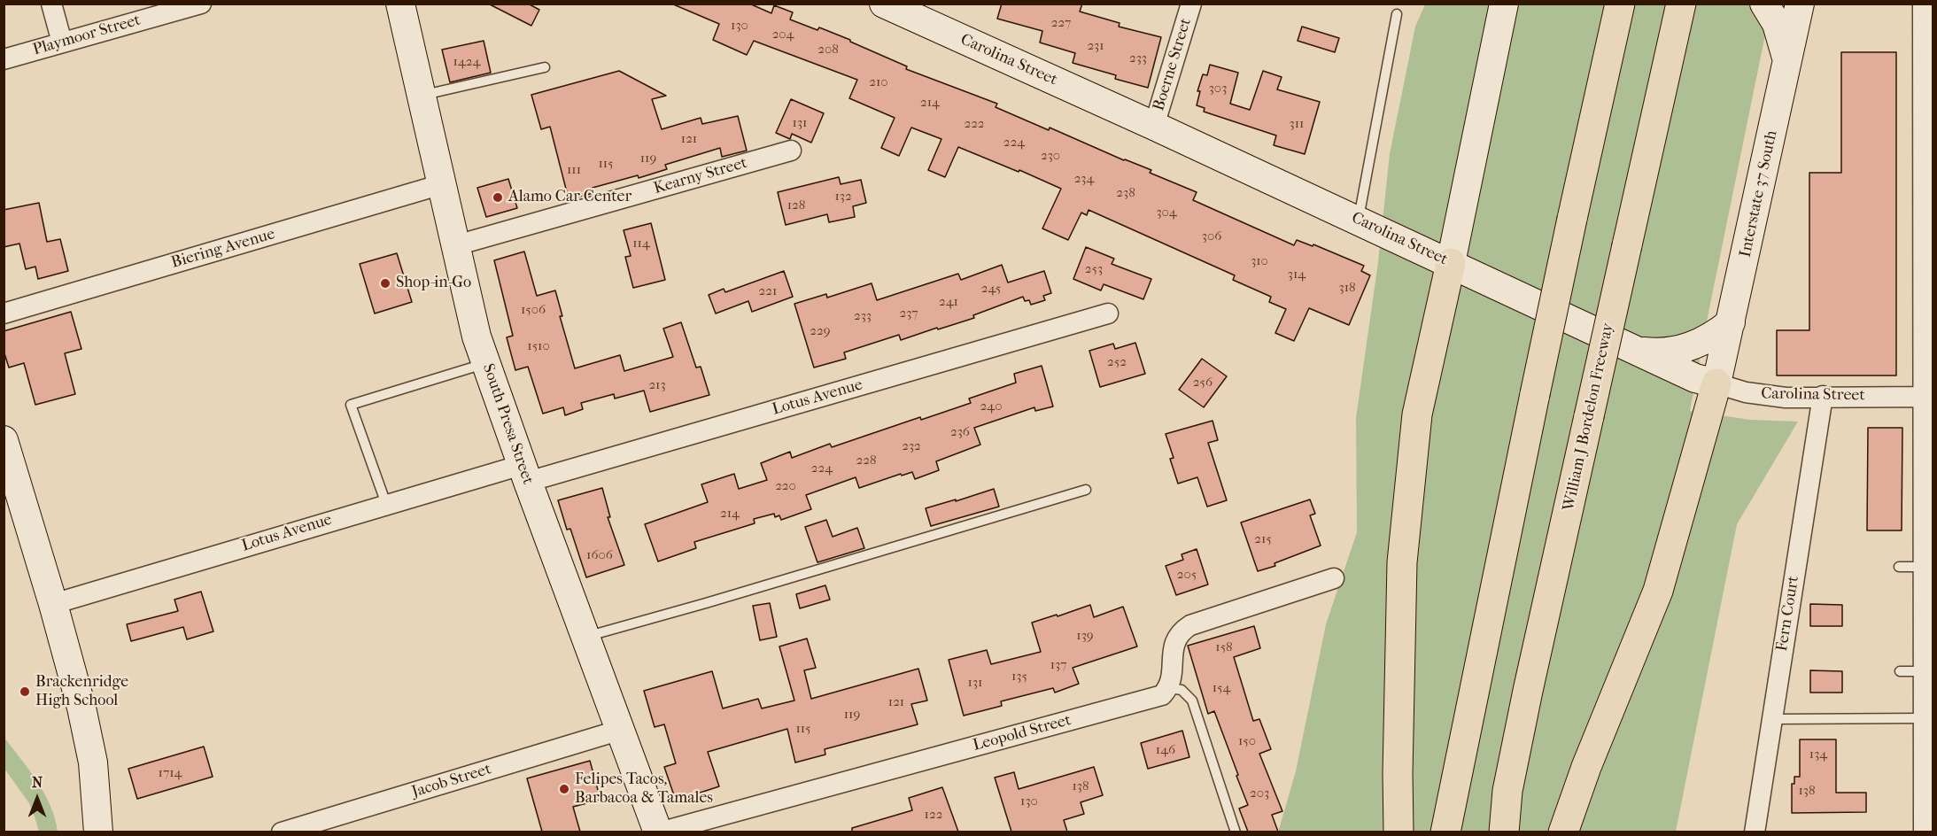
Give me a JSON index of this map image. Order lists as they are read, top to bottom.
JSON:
{
  "streets": {
    "highway": ["William J Bordelon Freeway"],
    "main road": ["Carolina Street", "Interstate 37 South", "South Presa Street"],
    "street": [
      "Playmoor Street",
      "Boerne Street",
      "Kearny Street",
      "Biering Avenue",
      "Lotus Avenue",
      "Fern Court",
      "Leopold Street",
      "Jacob Street"
    ]
  },
  "crossings": [
    ["Carolina Street", "Boerne Street"],
    ["Carolina Street", "Interstate 37 South"],
    ["Carolina Street", "Fern Court"],
    ["Kearny Street", "South Presa Street"],
    ["Biering Avenue", "South Presa Street"],
    ["Lotus Avenue", "South Presa Street"],
    ["South Presa Street", "Leopold Street"],
    ["South Presa Street", "Jacob Street"]
  ],
  "places": [
    "Alamo Car Center",
    "Shop-in-Go",
    "Brackenridge High School",
    "Felipes Tacos, Barbacoa & Tamales"
  ],
  "house_numbers": [
    "227",
    "130",
    "204",
    "231",
    "208",
    "233",
    "1424",
    "210",
    "303",
    "214",
    "131",
    "222",
    "311",
    "121",
    "224",
    "230",
    "119",
    "115",
    "111",
    "234",
    "238",
    "132",
    "128",
    "304",
    "306",
    "114",
    "310",
    "253",
    "314",
    "318",
    "245",
    "221",
    "241",
    "1506",
    "237",
    "233",
    "229",
    "1510",
    "252",
    "256",
    "213",
    "240",
    "236",
    "232",
    "228",
    "224",
    "220",
    "214",
    "215",
    "1606",
    "205",
    "139",
    "158",
    "137",
    "135",
    "131",
    "154",
    "121",
    "119",
    "115",
    "150",
    "146",
    "134",
    "1714",
    "138",
    "138",
    "203",
    "130",
    "122"
  ],
  "north": "top"
}
